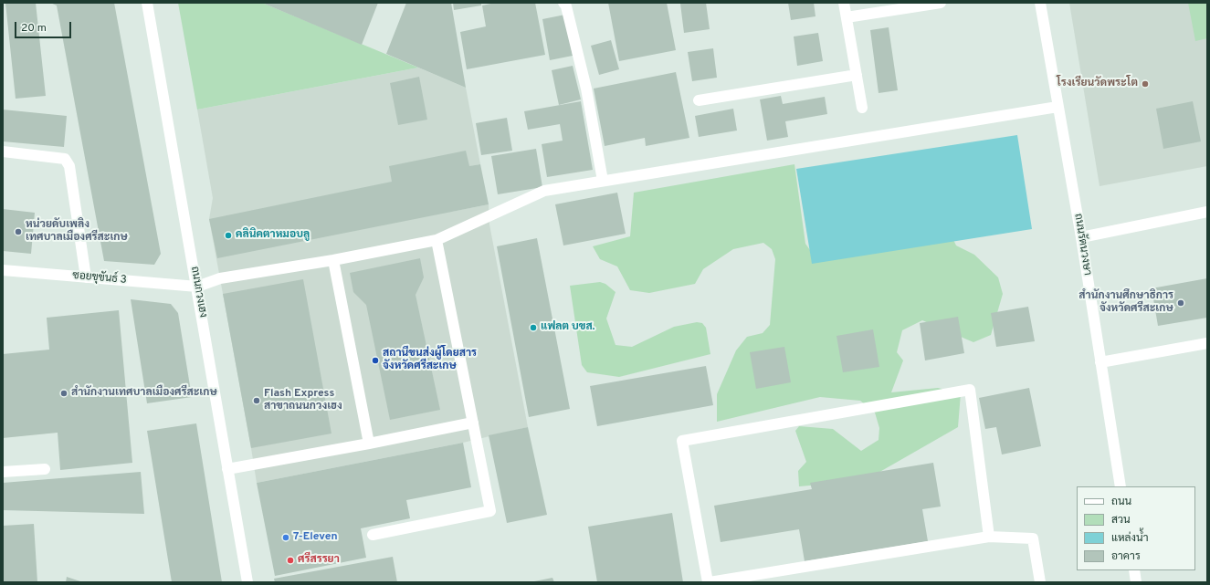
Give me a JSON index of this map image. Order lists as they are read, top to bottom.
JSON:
{
  "streets": {
    "street": ["ถนนรัตนวงษา", "ซอยขุขันธ์ 3", "ถนนกวงเฮง"]
  },
  "crossings": [
    ["ซอยขุขันธ์ 3", "ถนนกวงเฮง"]
  ],
  "places": [
    "โรงเรียนวัดพระโต",
    "หน่วยดับเพลิง เทศบาลเมืองศรีสะเกษ",
    "คลินิคตาหมอบลู",
    "สำนักงานศึกษาธิการ จังหวัดศรีสะเกษ",
    "แฟลต บขส.",
    "สถานีขนส่งผู้โดยสาร จังหวัดศรีสะเกษ",
    "สำนักงานเทศบาลเมืองศรีสะเกษ",
    "Flash Express สาขาถนนกวงเฮง",
    "7-Eleven",
    "ศรีสรรยา"
  ],
  "legend": [
    "ถนน",
    "สวน",
    "แหล่งน้ำ",
    "อาคาร"
  ],
  "scale_bar": "20 m"
}
